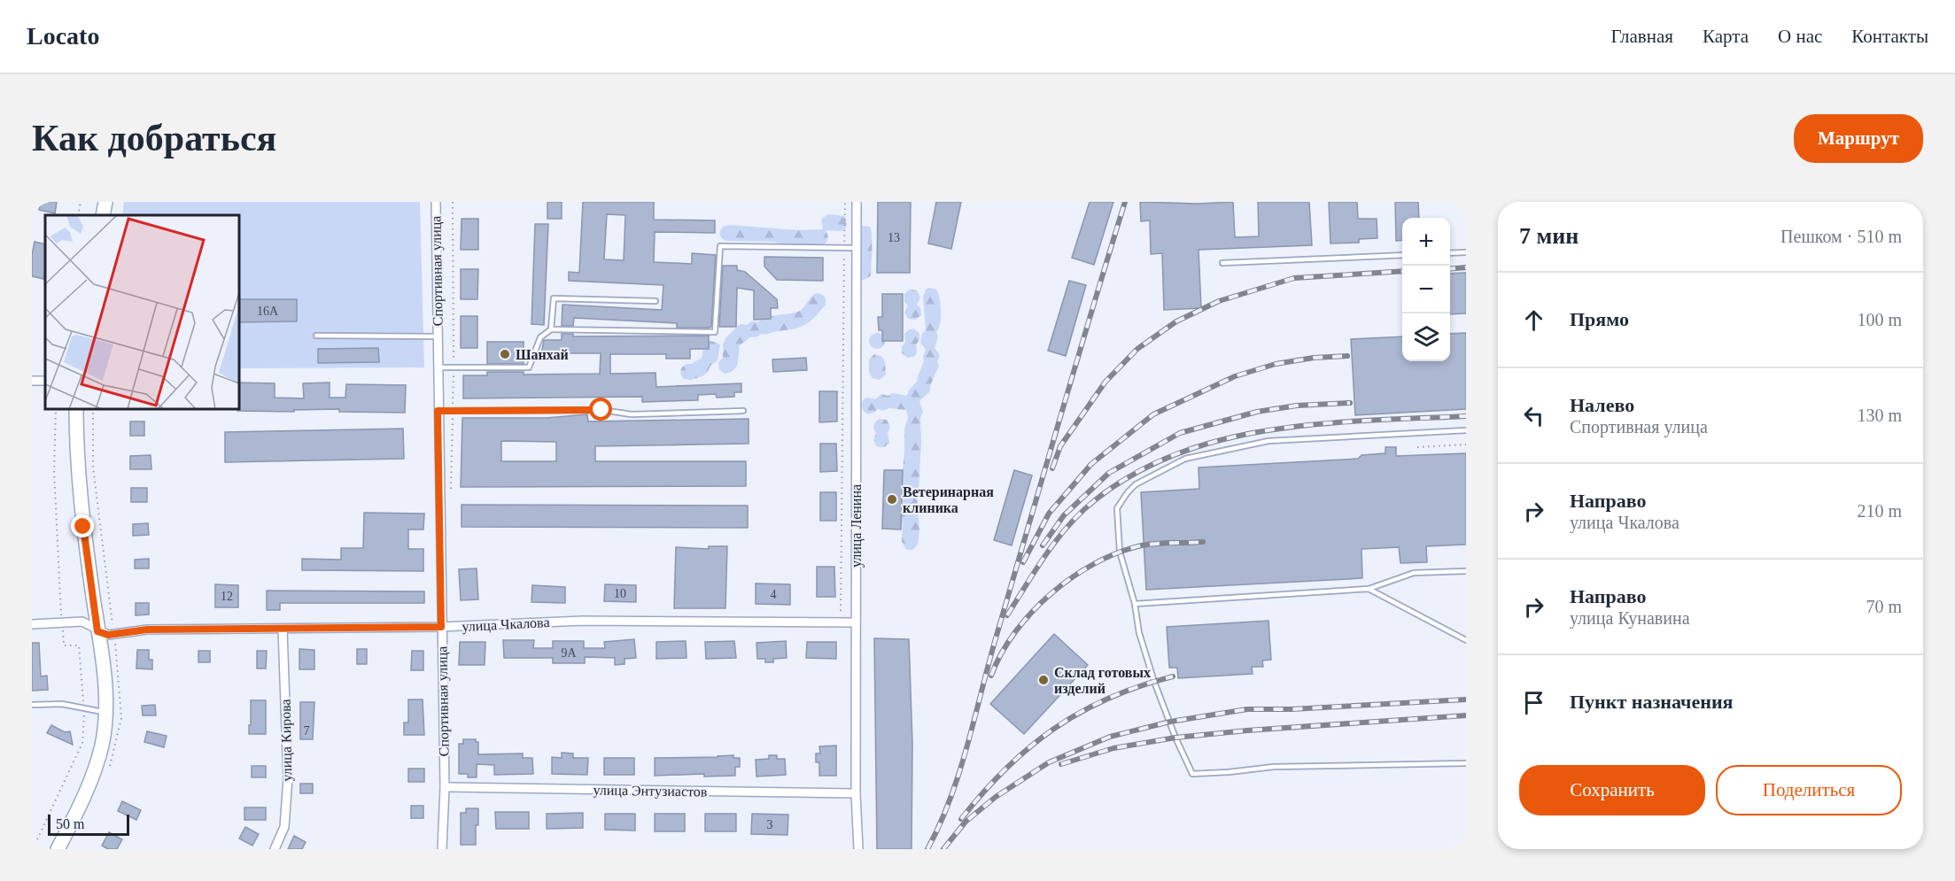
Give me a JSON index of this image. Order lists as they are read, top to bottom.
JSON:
{
  "streets": {
    "street": [
      "Спортивная улица",
      "улица Ленина",
      "улица Чкалова",
      "улица Кирова",
      "улица Энтузиастов"
    ]
  },
  "crossings": [
    ["Спортивная улица", "улица Чкалова"],
    ["Спортивная улица", "улица Энтузиастов"],
    ["улица Ленина", "улица Чкалова"],
    ["улица Ленина", "улица Энтузиастов"],
    ["улица Чкалова", "улица Кирова"]
  ],
  "places": ["Шанхай", "Ветеринарная клиника", "Склад готовых изделий"],
  "house_numbers": [
    "13",
    "16А",
    "10",
    "4",
    "12",
    "9А",
    "7",
    "3"
  ],
  "scale_bar": "50 m",
  "page": {
    "header": "Locato",
    "nav": [
      "Главная",
      "Карта",
      "О нас",
      "Контакты"
    ],
    "buttons": [
      "Маршрут",
      ["Сохранить", "Поделиться"]
    ],
    "title": "Как добраться",
    "heading": ["7 мин", "Пешком · 510 m"],
    "map_buttons": ["+", "−"],
    "list": [
      ["Прямо", "100 m"],
      ["Налево", "Спортивная улица", "130 m"],
      ["Направо", "улица Чкалова", "210 m"],
      ["Направо", "улица Кунавина", "70 m"],
      "Пункт назначения"
    ],
    "scale": "50 m"
  }
}
